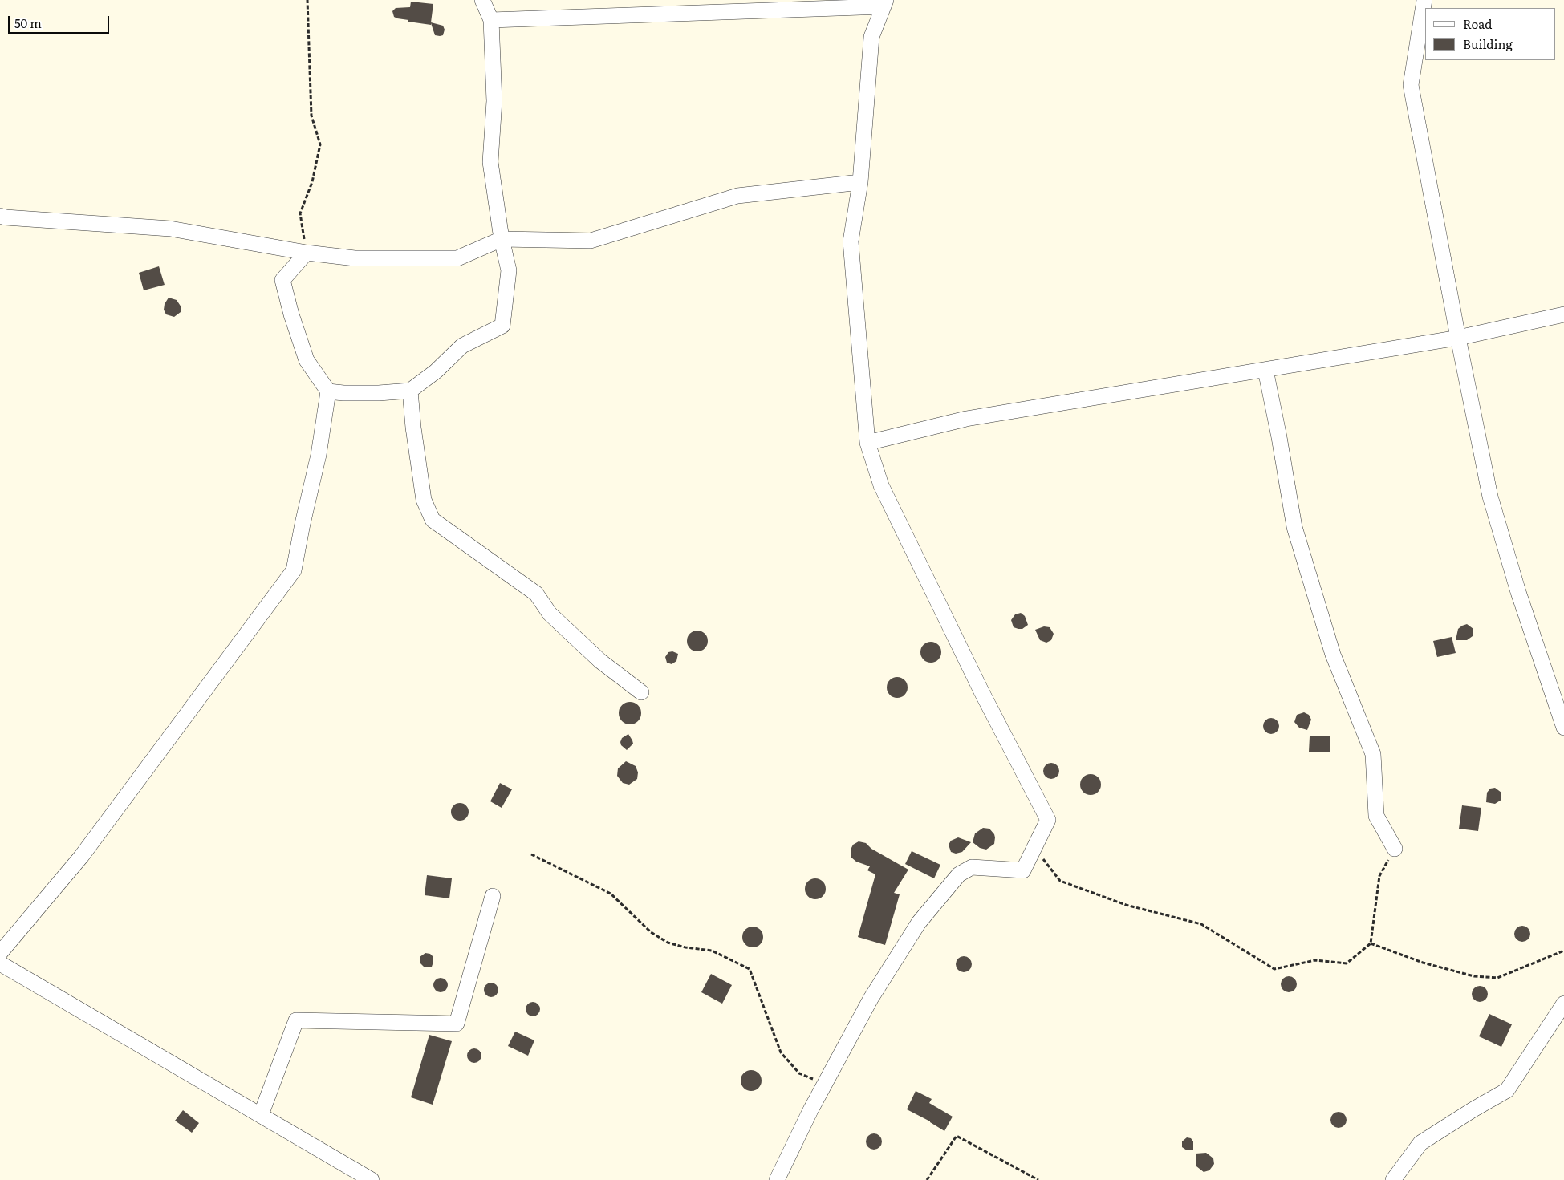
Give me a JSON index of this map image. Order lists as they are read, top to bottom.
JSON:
{
  "legend": ["Road", "Building"],
  "scale_bar": "50 m"
}
